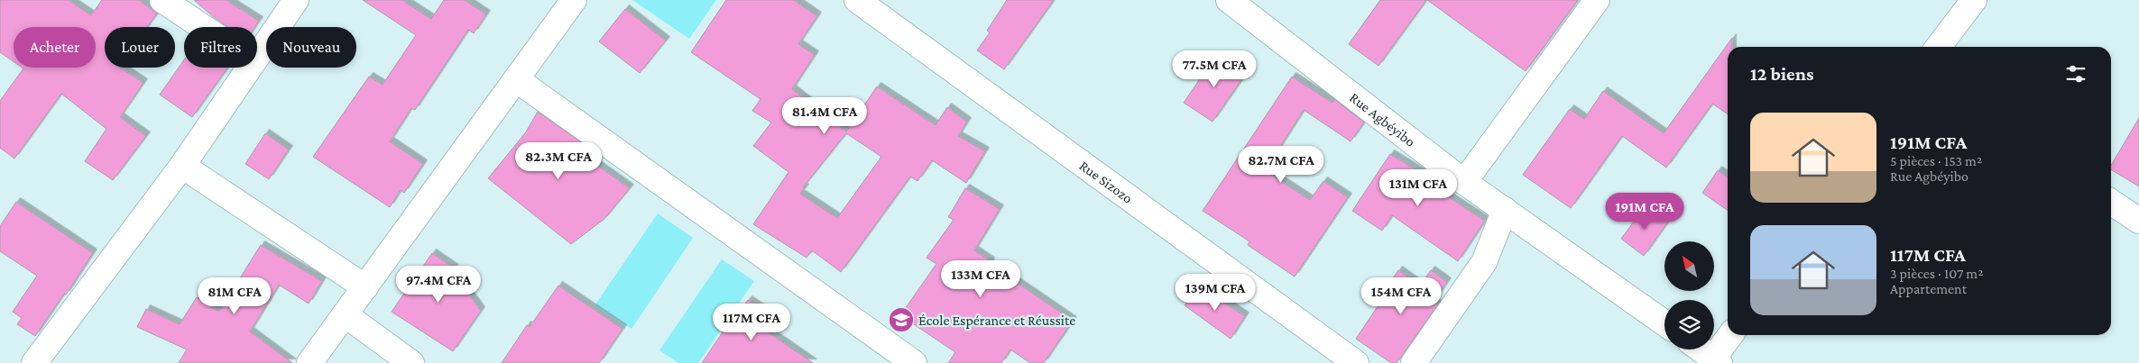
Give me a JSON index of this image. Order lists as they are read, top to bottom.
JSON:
{
  "streets": {
    "street": ["Rue Agbéyibo", "Rue Sizozo"]
  },
  "places": {
    "school or university": ["École Espérance et Réussite"]
  },
  "north": "top left",
  "page": {
    "chip": [
      "Acheter",
      "Louer",
      "Filtres",
      "Nouveau"
    ],
    "heading": "12 biens",
    "price": [
      "77.5M CFA",
      "81.4M CFA",
      "82.3M CFA",
      "82.7M CFA",
      "131M CFA",
      "191M CFA",
      "133M CFA",
      "97.4M CFA",
      "139M CFA",
      "81M CFA",
      "154M CFA",
      "117M CFA"
    ],
    "list": [
      {
        "name": "191M CFA",
        "note": "5 pièces · 153 m² · Rue Agbéyibo"
      },
      {
        "name": "117M CFA",
        "note": "3 pièces · 107 m² · Appartement"
      }
    ]
  }
}
